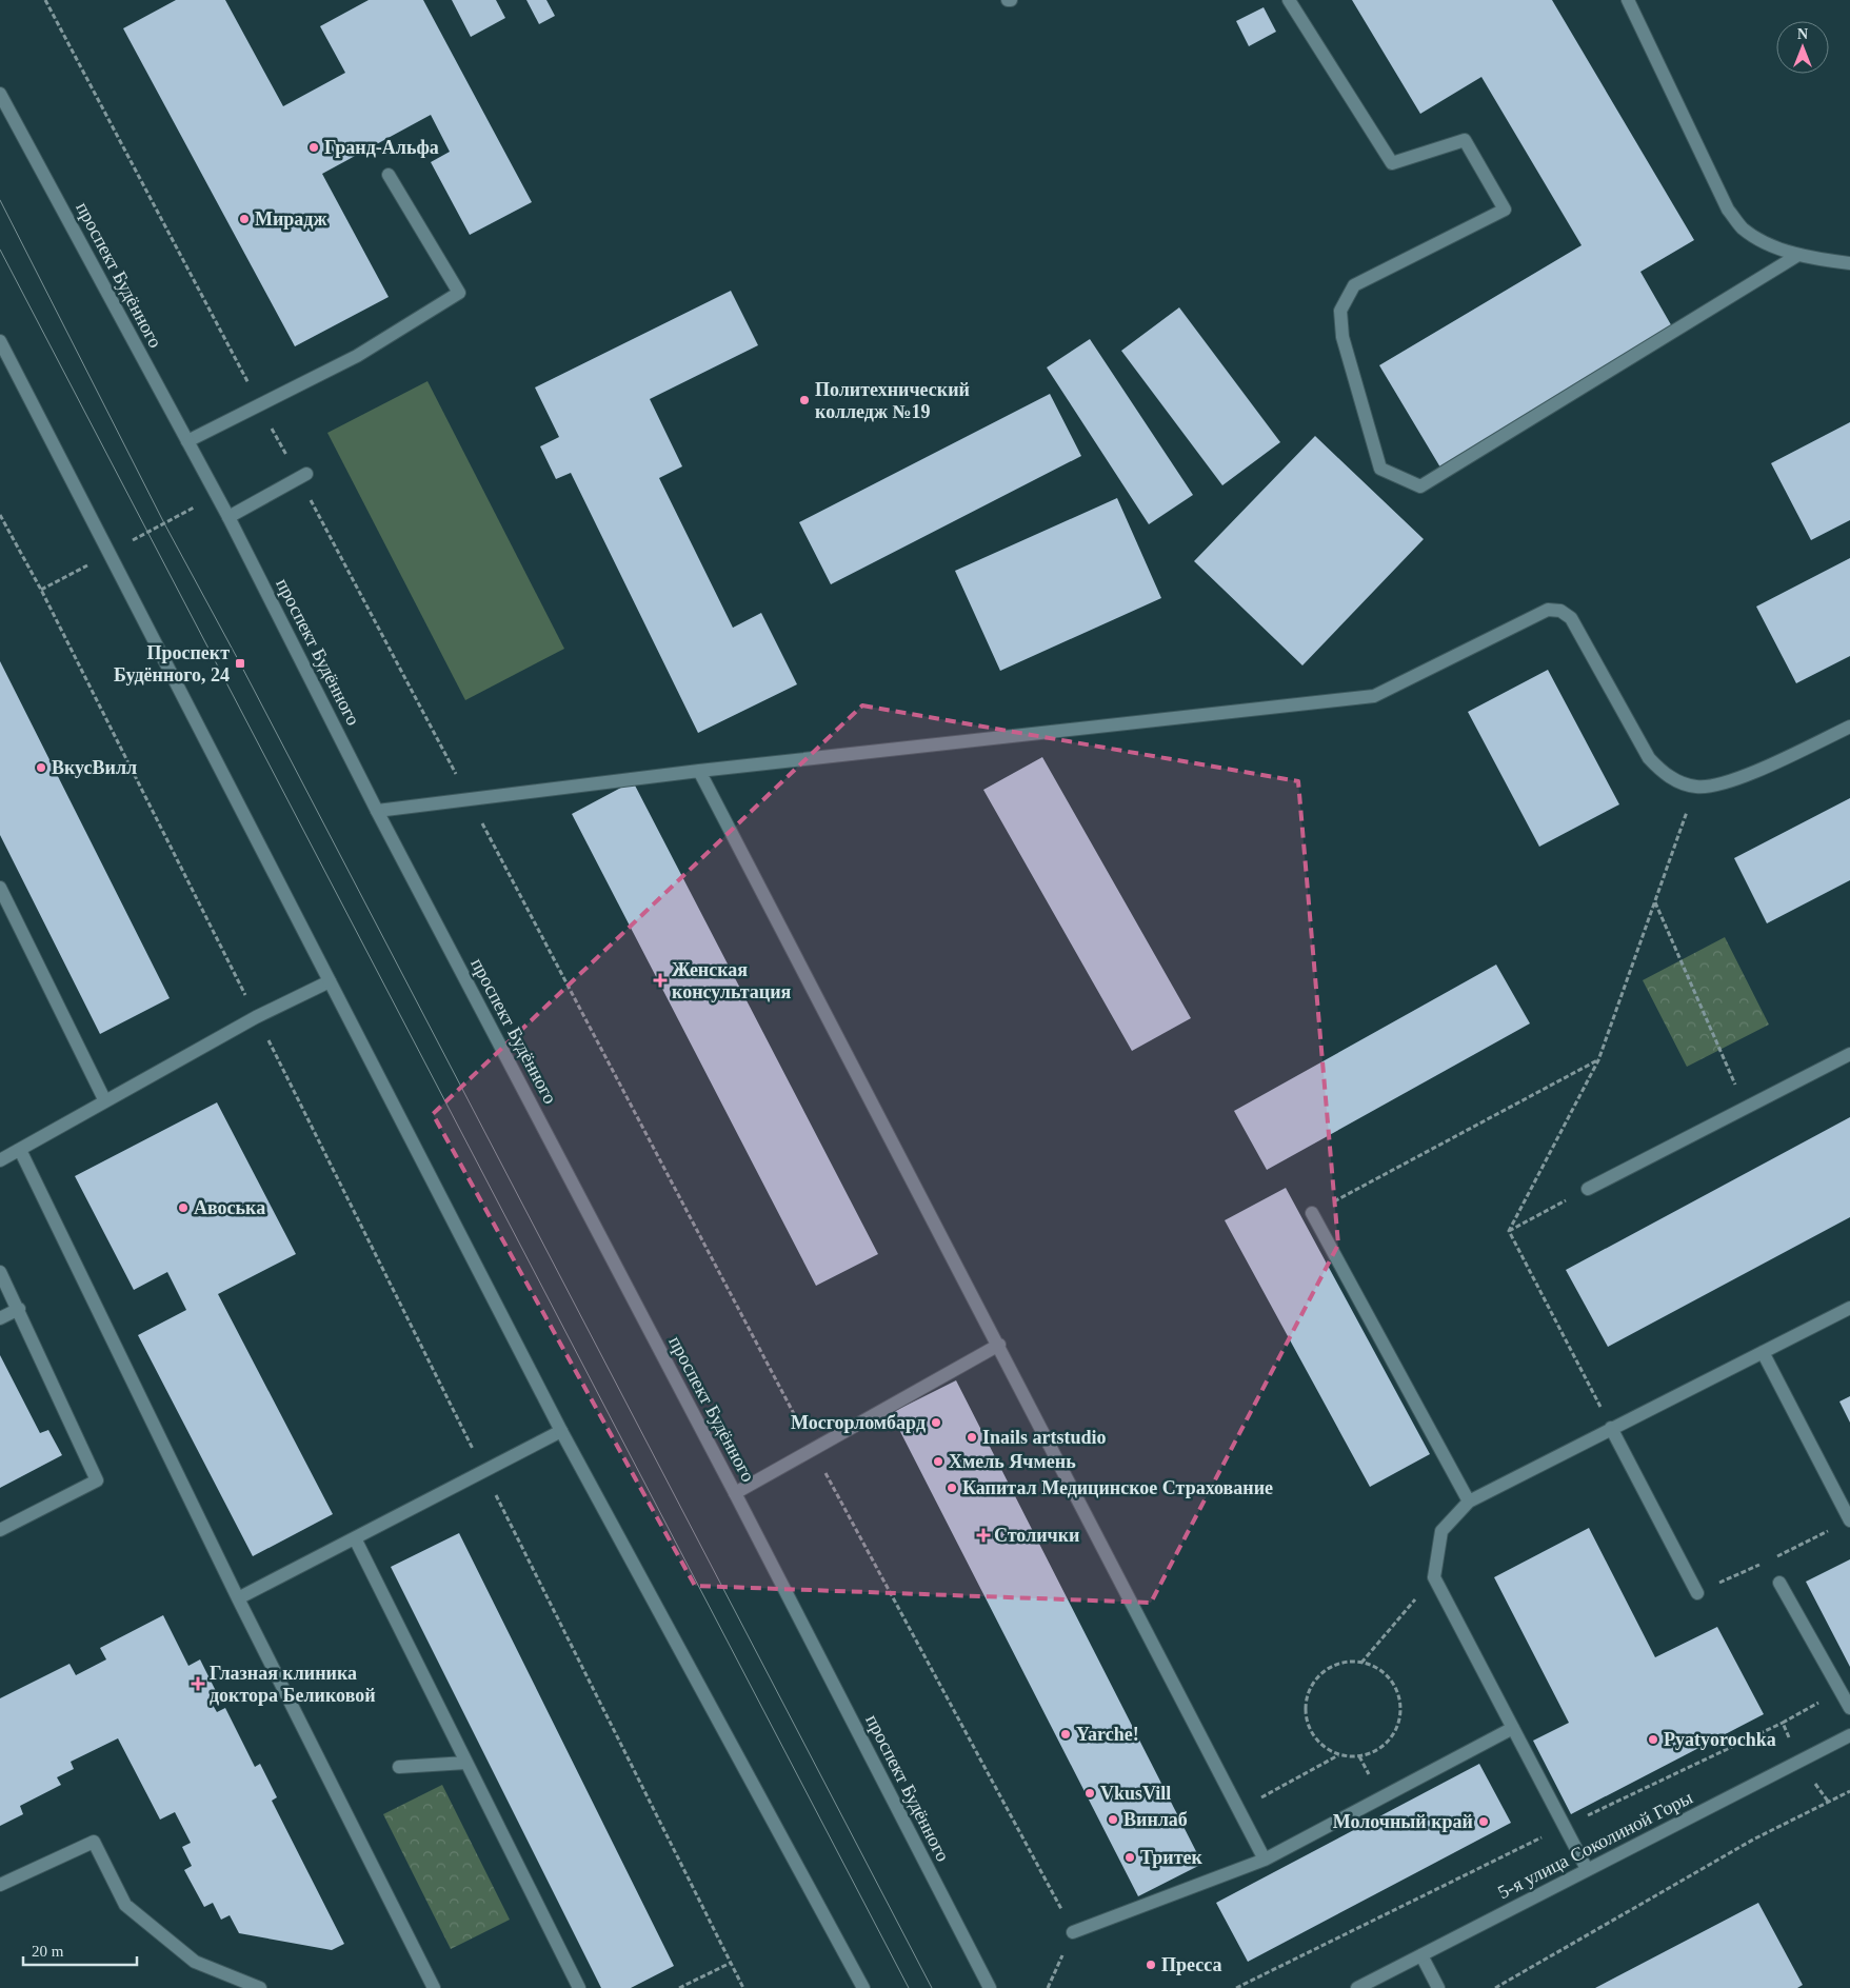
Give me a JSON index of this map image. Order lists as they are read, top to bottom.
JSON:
{
  "streets": {
    "main road": ["проспект Будённого", "5-я улица Соколиной Горы"]
  },
  "places": {
    "other": [
      "Гранд-Альфа",
      "Мирадж",
      "Политехнический колледж №19",
      "ВкусВилл",
      "Авоська",
      "Мосгорломбард",
      "Inails artstudio",
      "Хмель Ячмень",
      "Капитал Медицинское Страхование",
      "Yarche!",
      "Pyatyorochka",
      "VkusVill",
      "Винлаб",
      "Молочный край",
      "Тритек",
      "Пресса"
    ],
    "transit": ["Проспект Будённого, 24"],
    "health": ["Женская консультация", "Столички", "Глазная клиника доктора Беликовой"]
  },
  "scale_bar": "20 m",
  "north": "top"
}
